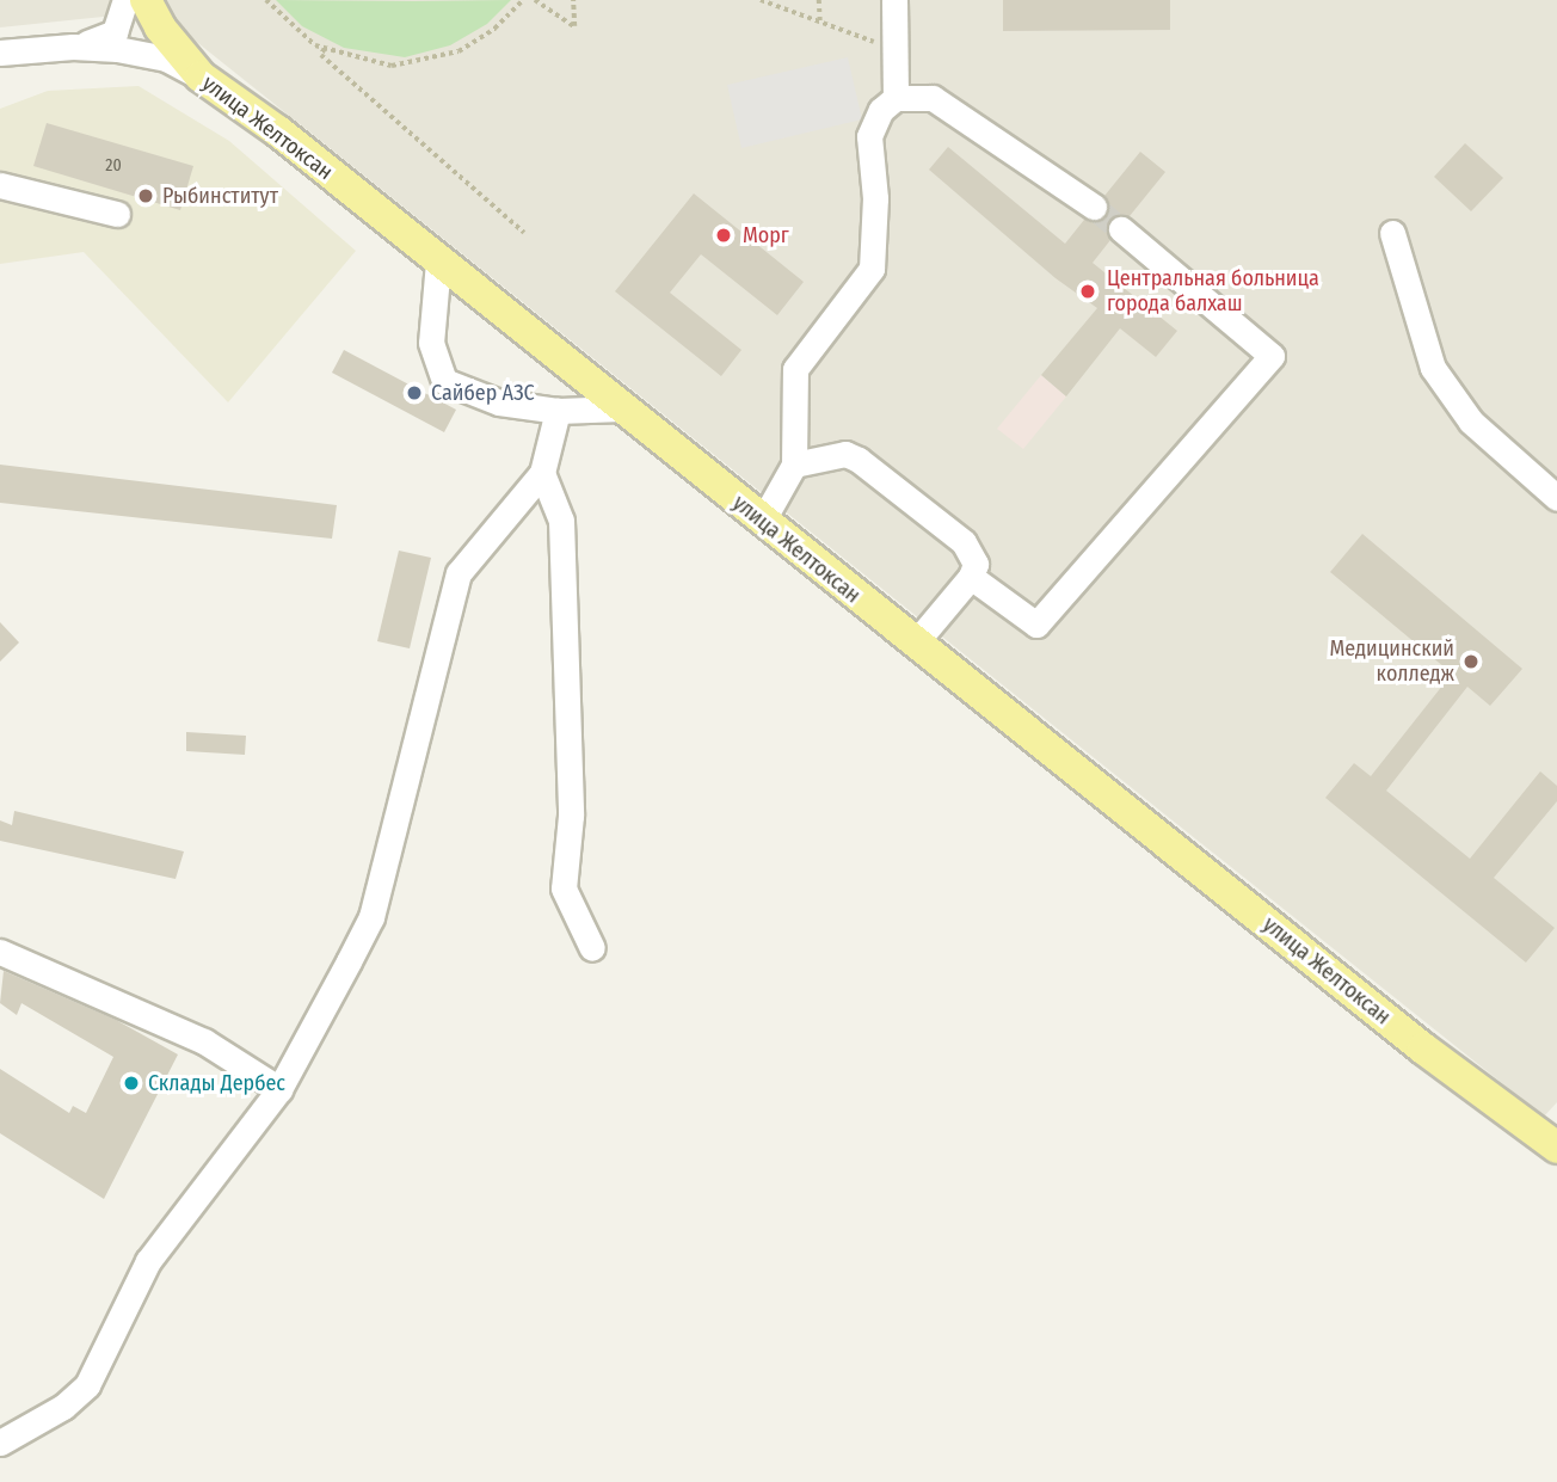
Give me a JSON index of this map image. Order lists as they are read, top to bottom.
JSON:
{
  "streets": {
    "main road": ["улица Желтоксан"]
  },
  "places": [
    "Рыбинститут",
    "Морг",
    "Центральная больница города балхаш",
    "Сайбер АЗС",
    "Медицинский колледж",
    "Склады Дербес"
  ],
  "house_numbers": ["20"]
}
